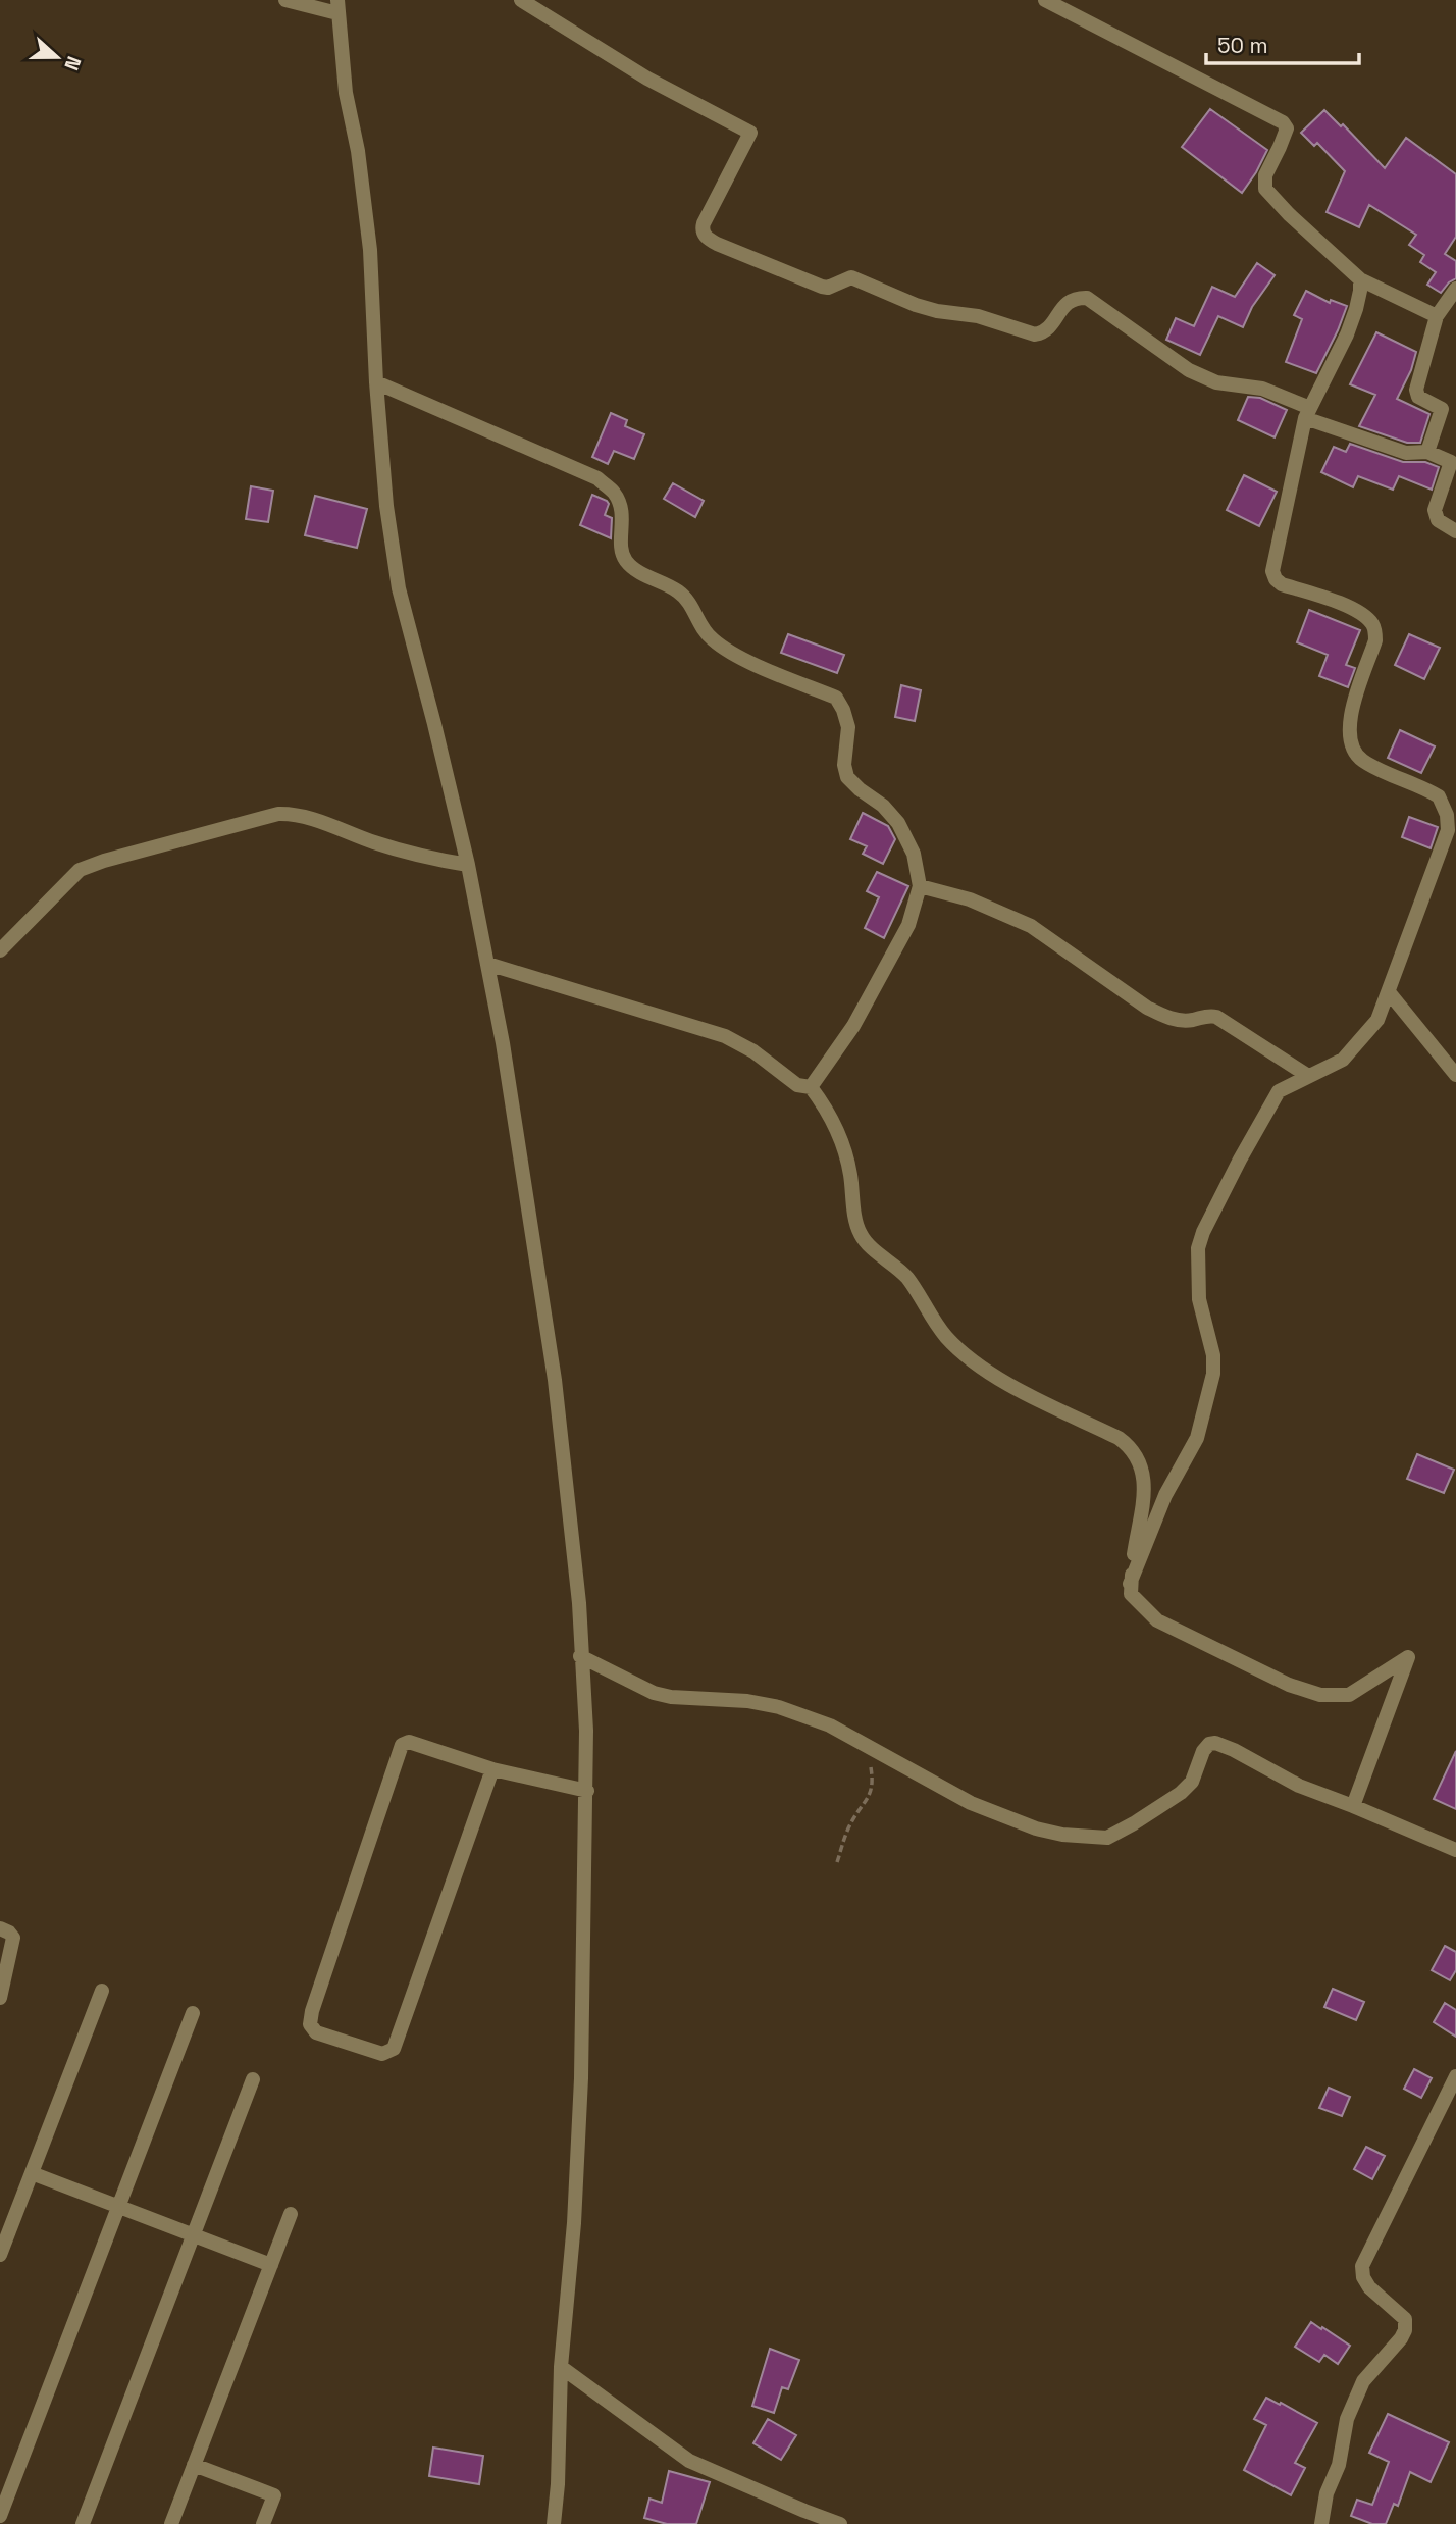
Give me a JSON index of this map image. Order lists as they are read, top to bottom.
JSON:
{
  "scale_bar": "50 m",
  "north": "right"
}
